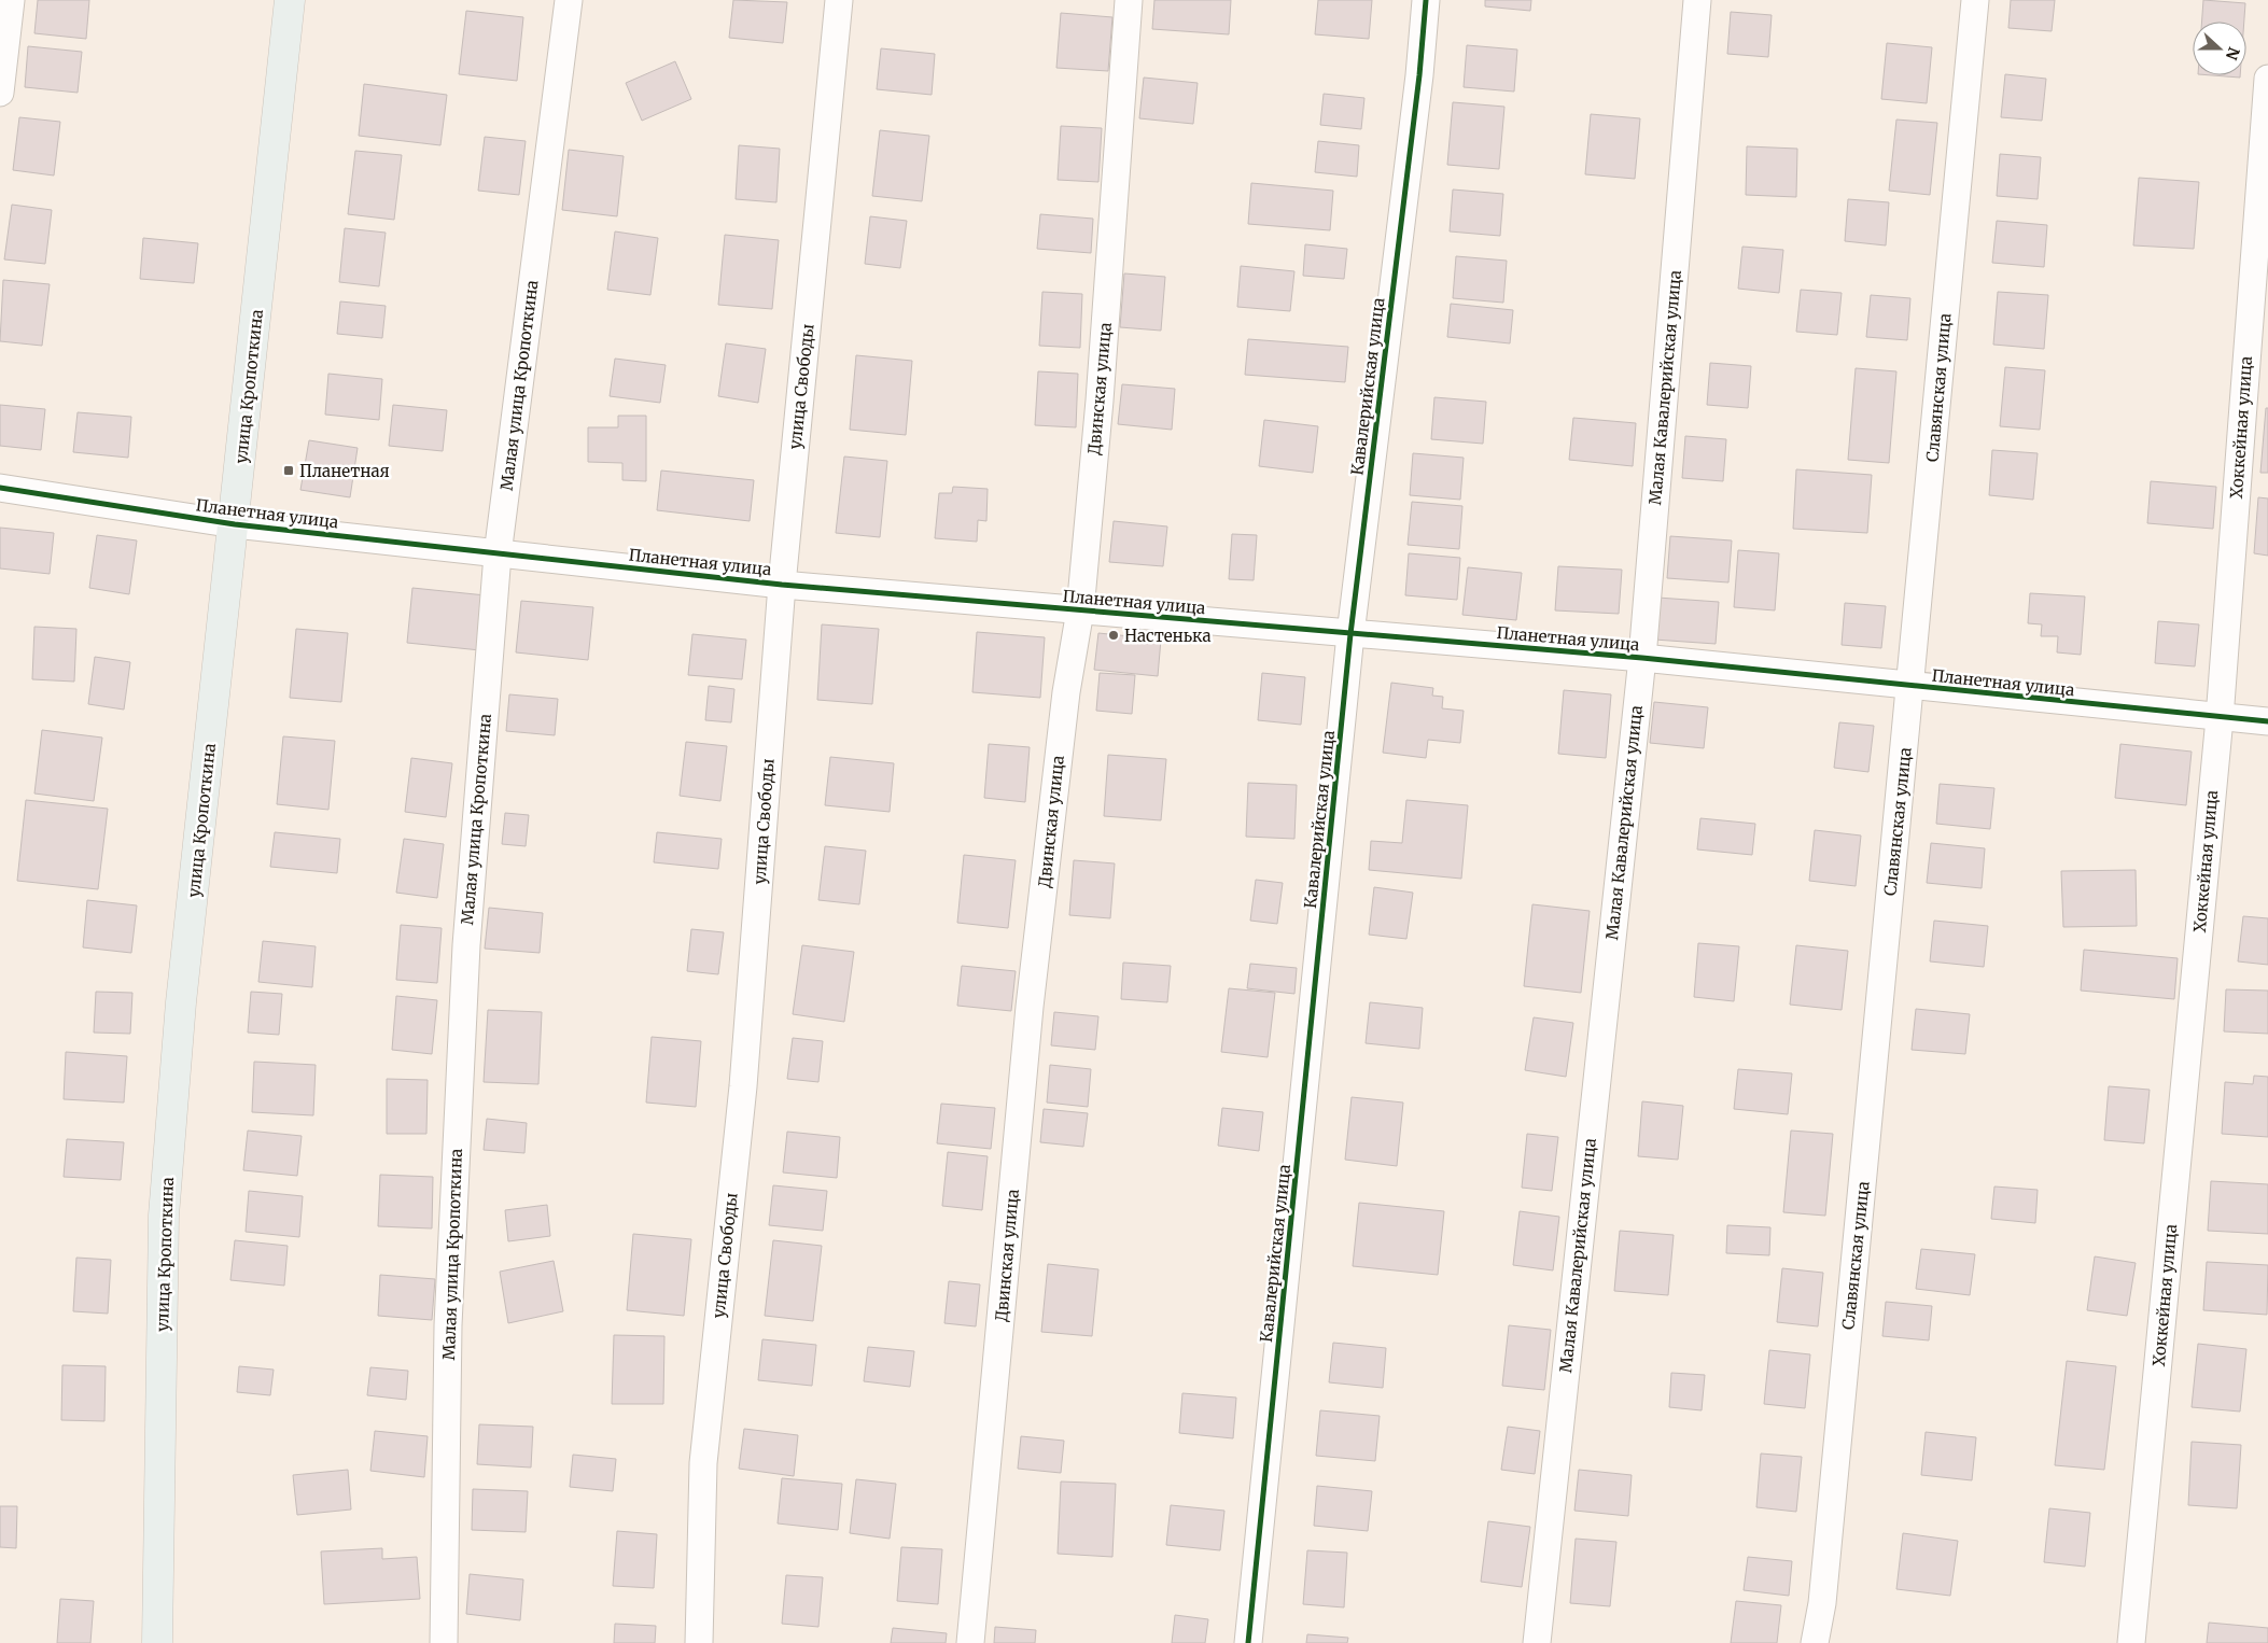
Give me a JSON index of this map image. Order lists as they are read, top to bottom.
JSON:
{
  "streets": {
    "main road": ["улица Кропоткина"],
    "street": [
      "Малая улица Кропоткина",
      "улица Свободы",
      "Кавалерийская улица",
      "Малая Кавалерийская улица",
      "Славянская улица",
      "Двинская улица",
      "Хоккейная улица",
      "Планетная улица"
    ]
  },
  "crossings": [
    ["Малая улица Кропоткина", "Планетная улица"],
    ["улица Кропоткина", "Планетная улица"],
    ["улица Свободы", "Планетная улица"],
    ["Кавалерийская улица", "Планетная улица"],
    ["Малая Кавалерийская улица", "Планетная улица"],
    ["Славянская улица", "Планетная улица"],
    ["Двинская улица", "Планетная улица"],
    ["Хоккейная улица", "Планетная улица"]
  ],
  "places": {
    "transit": ["Планетная"],
    "other": ["Настенька"]
  },
  "north": "right"
}
